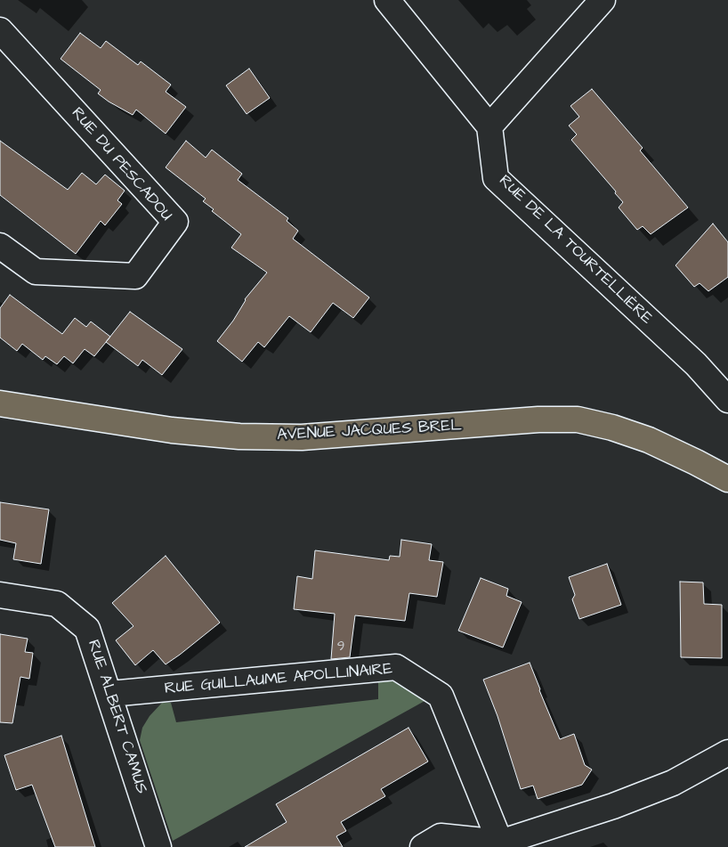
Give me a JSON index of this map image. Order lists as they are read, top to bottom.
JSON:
{
  "streets": {
    "main road": ["AVENUE JACQUES BREL"],
    "street": [
      "RUE DU PESCADOU",
      "RUE DE LA TOURTELLIÈRE",
      "RUE GUILLAUME APOLLINAIRE",
      "RUE ALBERT CAMUS"
    ]
  },
  "crossings": [
    ["RUE GUILLAUME APOLLINAIRE", "RUE ALBERT CAMUS"]
  ],
  "house_numbers": ["9"]
}
